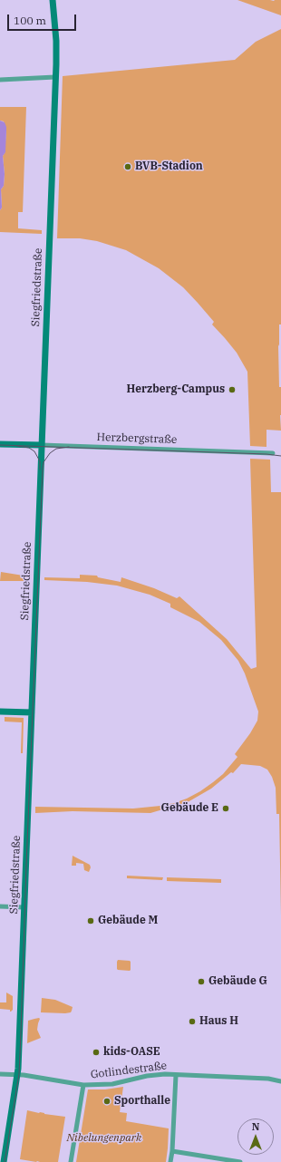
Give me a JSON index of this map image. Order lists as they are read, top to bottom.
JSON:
{
  "streets": {
    "street": ["Siegfriedstraße", "Herzbergstraße", "Gotlindestraße"]
  },
  "crossings": [
    ["Siegfriedstraße", "Herzbergstraße"],
    ["Siegfriedstraße", "Gotlindestraße"]
  ],
  "parks": ["Nibelungenpark"],
  "places": [
    "BVB-Stadion",
    "Herzberg-Campus",
    "Gebäude E",
    "Gebäude M",
    "Gebäude G",
    "Haus H",
    "kids-OASE",
    "Sporthalle"
  ],
  "scale_bar": "100 m",
  "north": "top"
}
